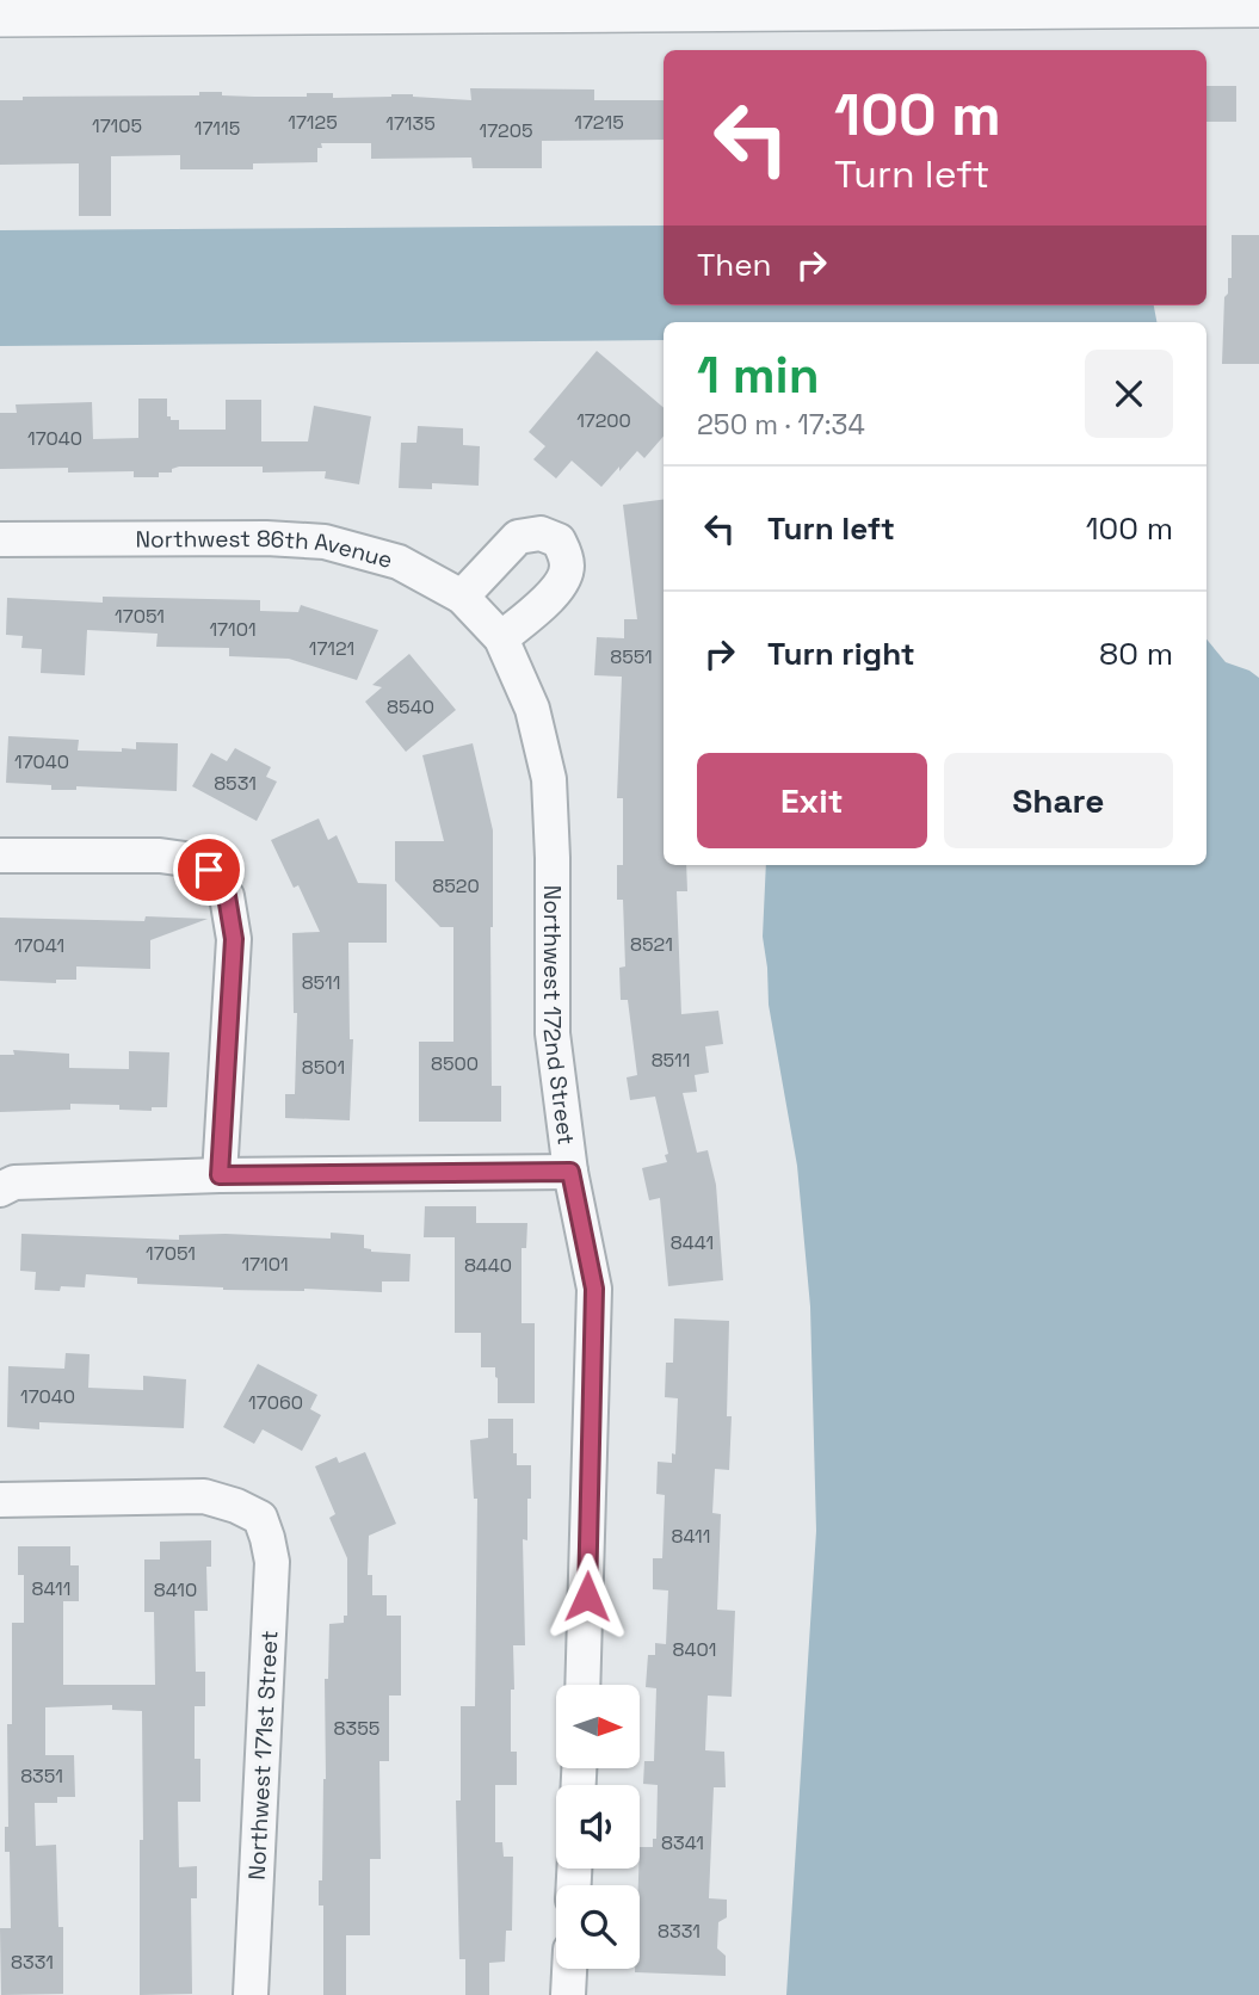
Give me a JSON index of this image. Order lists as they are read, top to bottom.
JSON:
{
  "streets": {
    "street": ["Northwest 86th Avenue", "Northwest 172nd Street", "Northwest 171st Street"]
  },
  "crossings": [
    ["Northwest 86th Avenue", "Northwest 172nd Street"]
  ],
  "house_numbers": [
    "17125",
    "17215",
    "17135",
    "17105",
    "17115",
    "17205",
    "17200",
    "17040",
    "17051",
    "17101",
    "17121",
    "8551",
    "8540",
    "17040",
    "8531",
    "8520",
    "8521",
    "17041",
    "8511",
    "8511",
    "8500",
    "8501",
    "8441",
    "17051",
    "17101",
    "8440",
    "17040",
    "17060",
    "8411",
    "8411",
    "8410",
    "8401",
    "8355",
    "8351",
    "8341",
    "8331",
    "8331"
  ],
  "north": "right",
  "page": {
    "turn": ["100 m", "Turn left"],
    "then": "Then",
    "heading": ["1 min", "250 m · 17:34"],
    "list": [
      {
        "name": "Turn left",
        "value": "100 m"
      },
      {
        "name": "Turn right",
        "value": "80 m"
      }
    ],
    "buttons": ["Exit", "Share"]
  }
}
